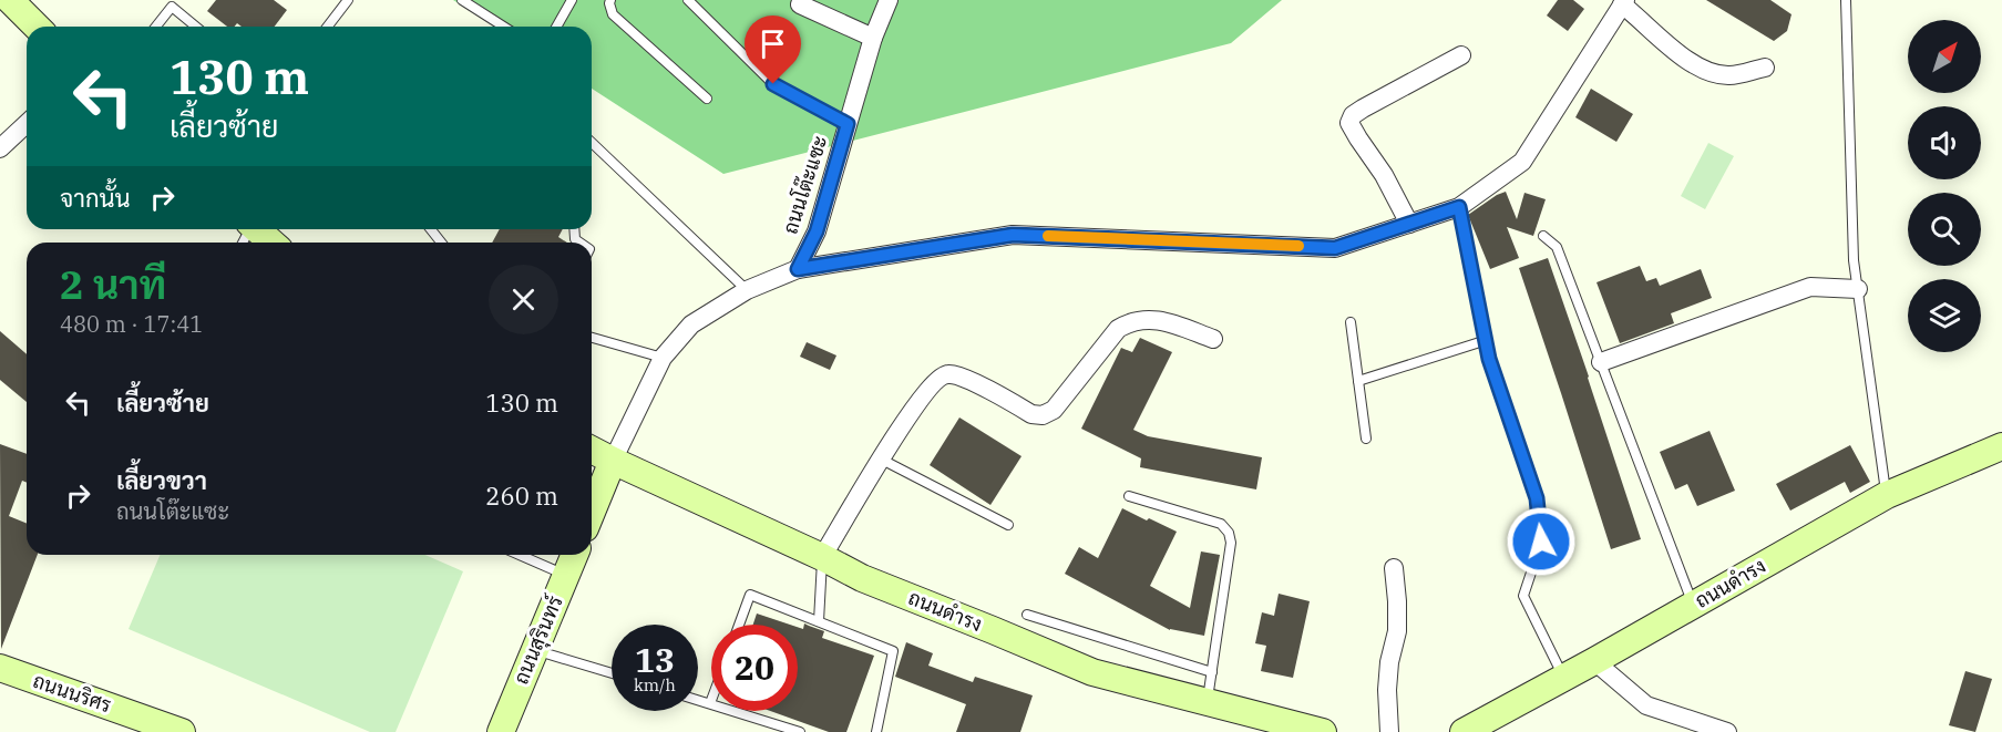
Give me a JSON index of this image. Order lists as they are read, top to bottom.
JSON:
{
  "streets": {
    "street": [
      "ถนนโต๊ะแซะ",
      "ถนนดำรง",
      "ถนนสุรินทร์",
      "ถนนนริศร"
    ]
  },
  "north": "top right",
  "page": {
    "turn": ["130 m", "เลี้ยวซ้าย"],
    "then": "จากนั้น",
    "heading": ["2 นาที", "480 m · 17:41"],
    "list": [
      {
        "name": "เลี้ยวซ้าย",
        "value": "130 m"
      },
      {
        "name": "เลี้ยวขวา",
        "note": "ถนนโต๊ะแซะ",
        "value": "260 m"
      }
    ],
    "speed": "13 km/h",
    "limit": "20"
  }
}
